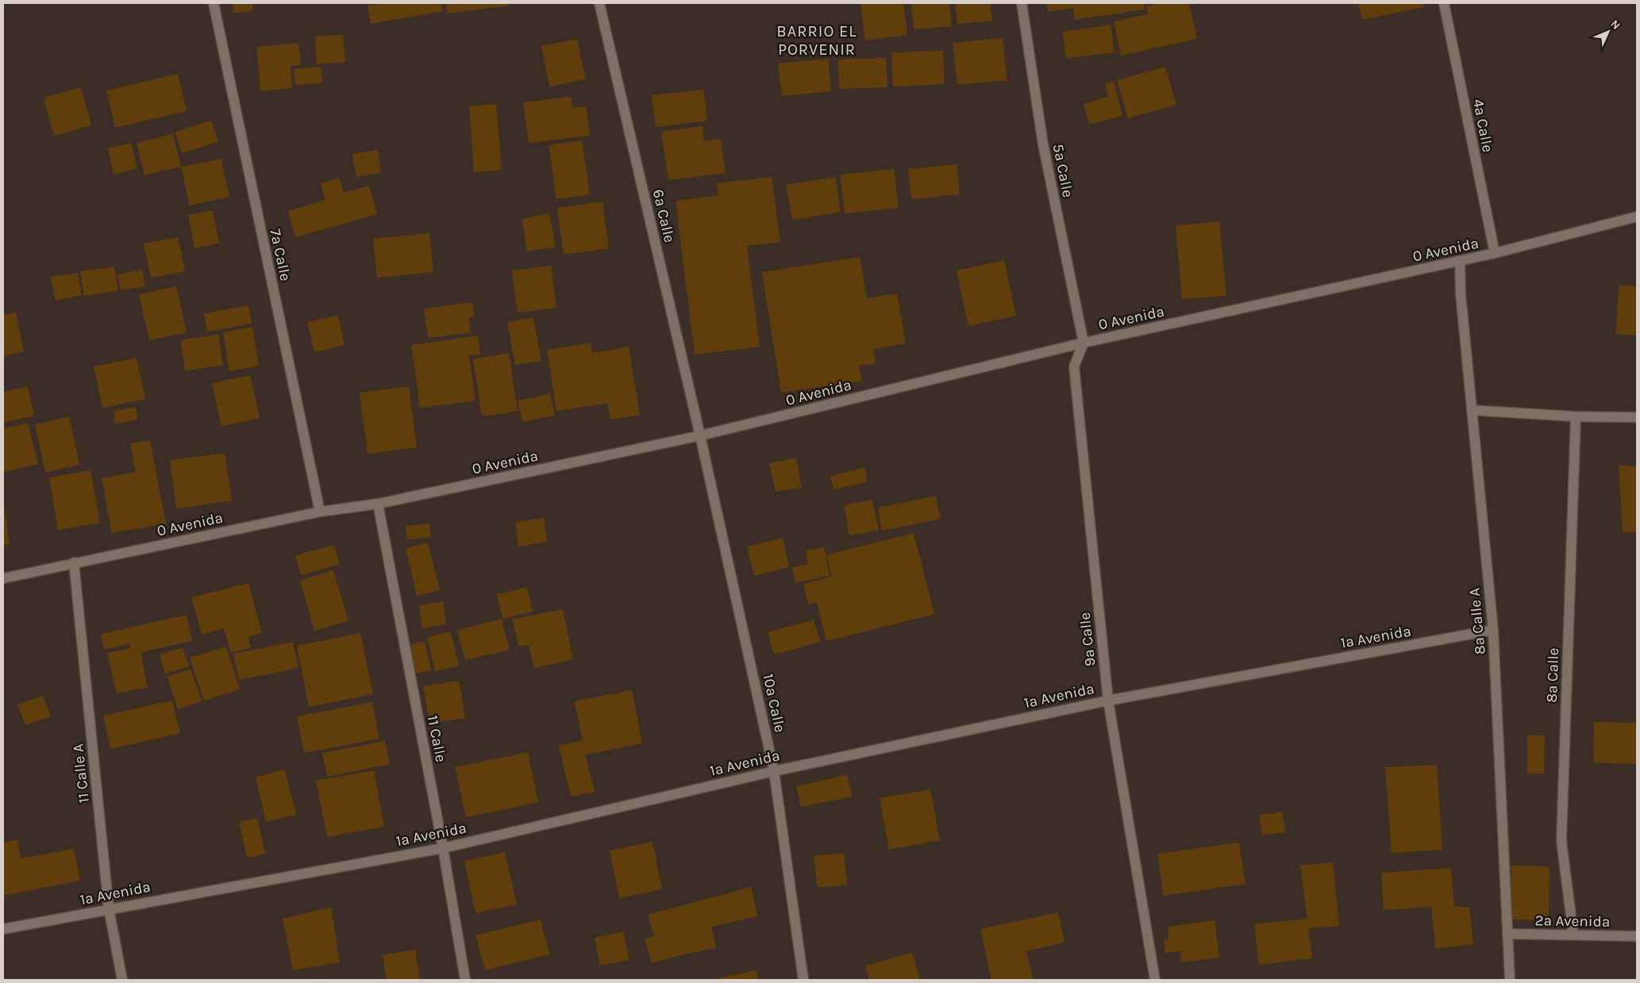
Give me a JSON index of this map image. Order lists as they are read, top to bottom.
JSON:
{
  "streets": {
    "street": [
      "4a Calle",
      "5a Calle",
      "6a Calle",
      "0 Avenida",
      "7a Calle",
      "8a Calle A",
      "1a Avenida",
      "9a Calle",
      "8a Calle",
      "10a Calle",
      "11 Calle",
      "11 Calle A",
      "2a Avenida"
    ]
  },
  "crossings": [
    ["4a Calle", "0 Avenida"],
    ["5a Calle", "0 Avenida"],
    ["5a Calle", "9a Calle"],
    ["6a Calle", "0 Avenida"],
    ["6a Calle", "10a Calle"],
    ["0 Avenida", "7a Calle"],
    ["0 Avenida", "8a Calle A"],
    ["0 Avenida", "9a Calle"],
    ["0 Avenida", "10a Calle"],
    ["0 Avenida", "11 Calle"],
    ["0 Avenida", "11 Calle A"],
    ["8a Calle A", "1a Avenida"],
    ["8a Calle A", "2a Avenida"],
    ["1a Avenida", "9a Calle"],
    ["1a Avenida", "10a Calle"],
    ["1a Avenida", "11 Calle"],
    ["1a Avenida", "11 Calle A"],
    ["8a Calle", "2a Avenida"]
  ],
  "districts": ["BARRIO EL PORVENIR"],
  "north": "top right"
}
